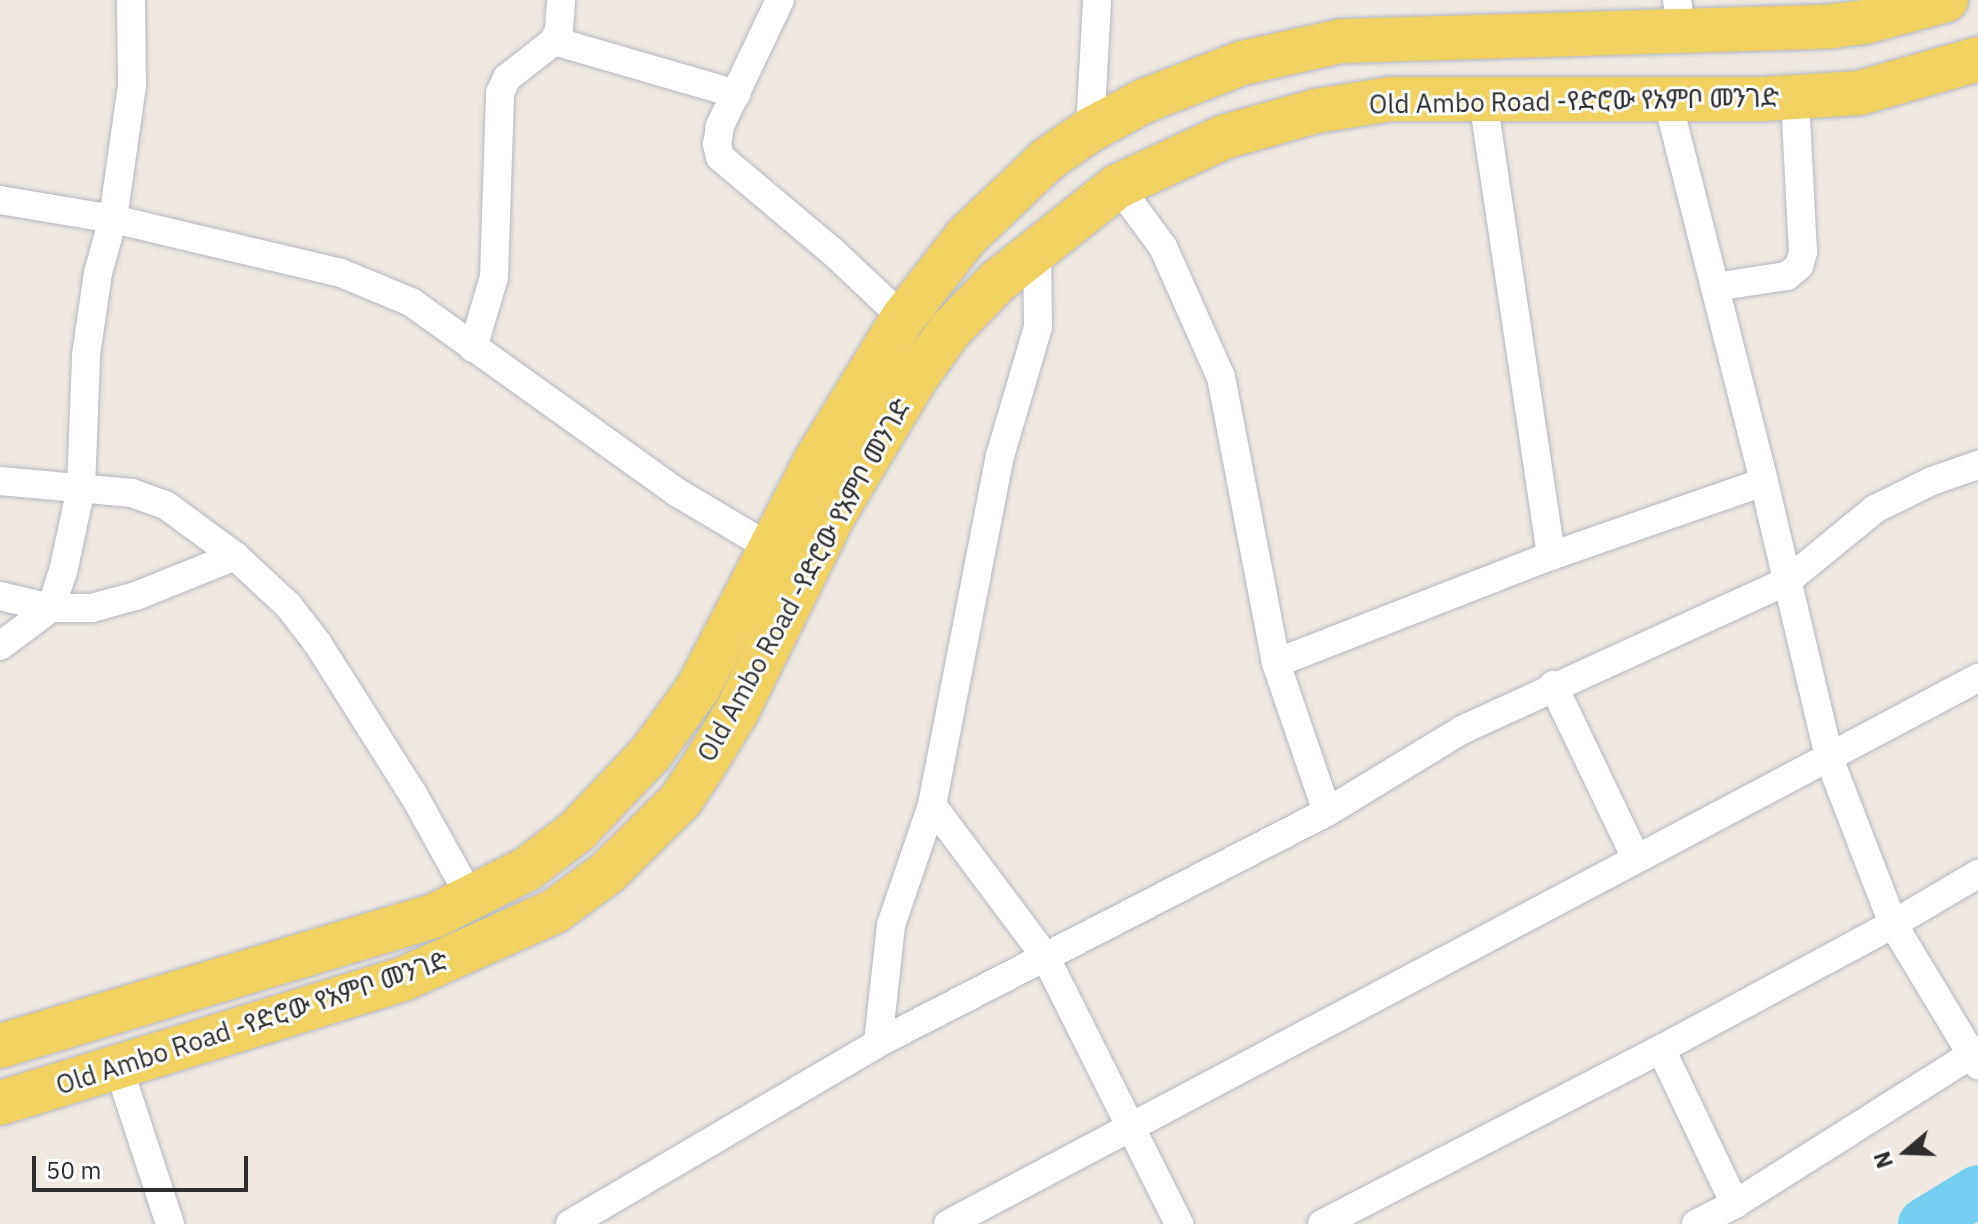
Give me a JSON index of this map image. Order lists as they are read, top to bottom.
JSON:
{
  "streets": {
    "main road": ["Old Ambo Road -የድሮው የአምቦ መንገድ"]
  },
  "scale_bar": "50 m",
  "north": "left"
}
